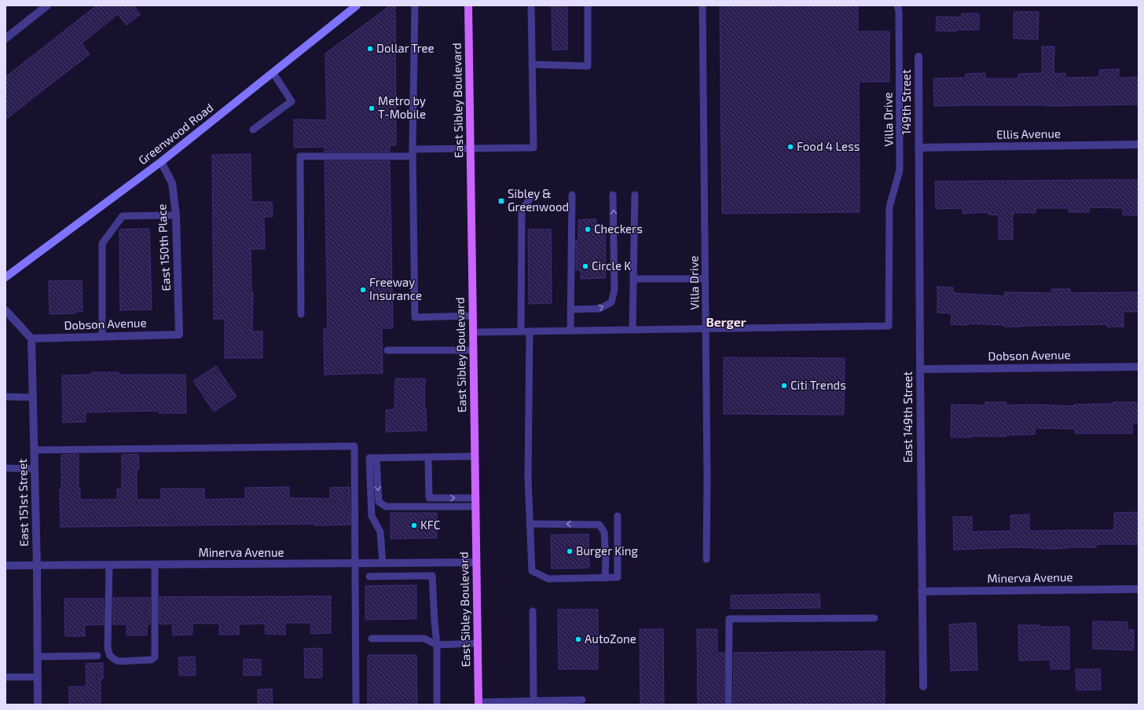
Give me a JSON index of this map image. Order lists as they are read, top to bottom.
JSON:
{
  "streets": {
    "main road": ["East Sibley Boulevard"],
    "street": [
      "149th Street",
      "Greenwood Road",
      "Ellis Avenue",
      "East 150th Place",
      "Dobson Avenue",
      "East 149th Street",
      "East 151st Street",
      "Minerva Avenue"
    ],
    "lane": ["Villa Drive"]
  },
  "crossings": [
    ["East Sibley Boulevard", "Minerva Avenue"],
    ["149th Street", "Ellis Avenue"],
    ["149th Street", "East 149th Street"],
    ["Greenwood Road", "East 150th Place"],
    ["Ellis Avenue", "East 149th Street"],
    ["East 150th Place", "Dobson Avenue"],
    ["Dobson Avenue", "East 149th Street"],
    ["Dobson Avenue", "East 151st Street"],
    ["East 149th Street", "Minerva Avenue"],
    ["East 151st Street", "Minerva Avenue"]
  ],
  "districts": ["Berger"],
  "places": {
    "other": [
      "Dollar Tree",
      "Metro by T-Mobile",
      "Food 4 Less",
      "Checkers",
      "Circle K",
      "Freeway Insurance",
      "Citi Trends",
      "KFC",
      "Burger King",
      "AutoZone"
    ],
    "transit": ["Sibley & Greenwood"]
  }
}
